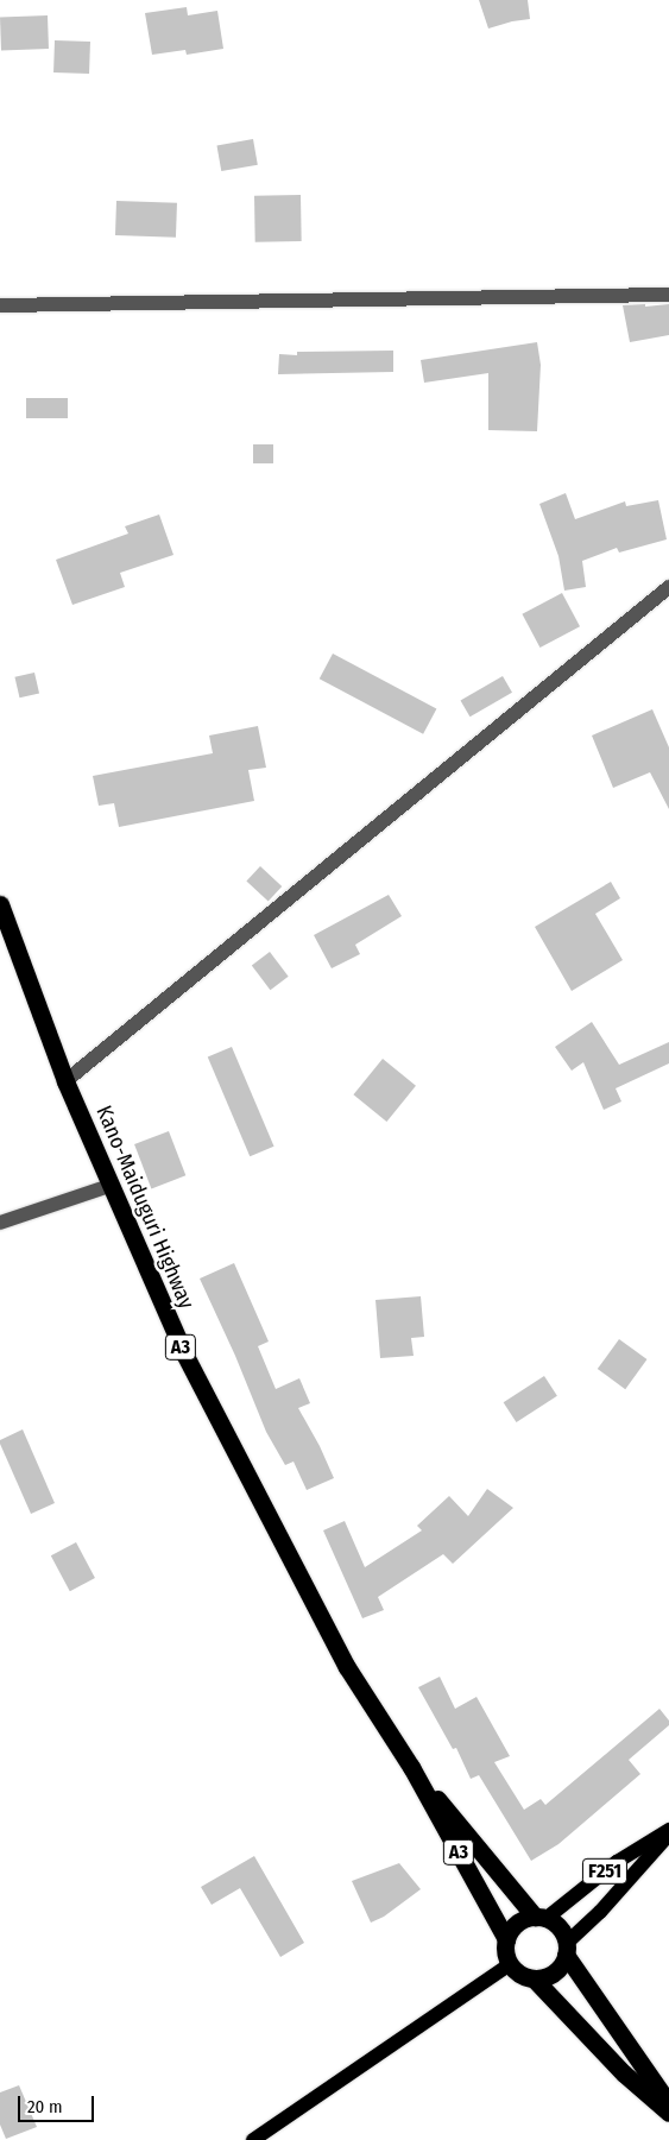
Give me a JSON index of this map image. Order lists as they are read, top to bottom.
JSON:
{
  "streets": {
    "highway": ["Kano-Maiduguri Highway", "A3"],
    "main road": ["F251"]
  },
  "crossings": [
    ["Kano-Maiduguri Highway", "A3"],
    ["Kano-Maiduguri Highway", "F251"],
    ["A3", "F251"]
  ],
  "scale_bar": "20 m"
}
